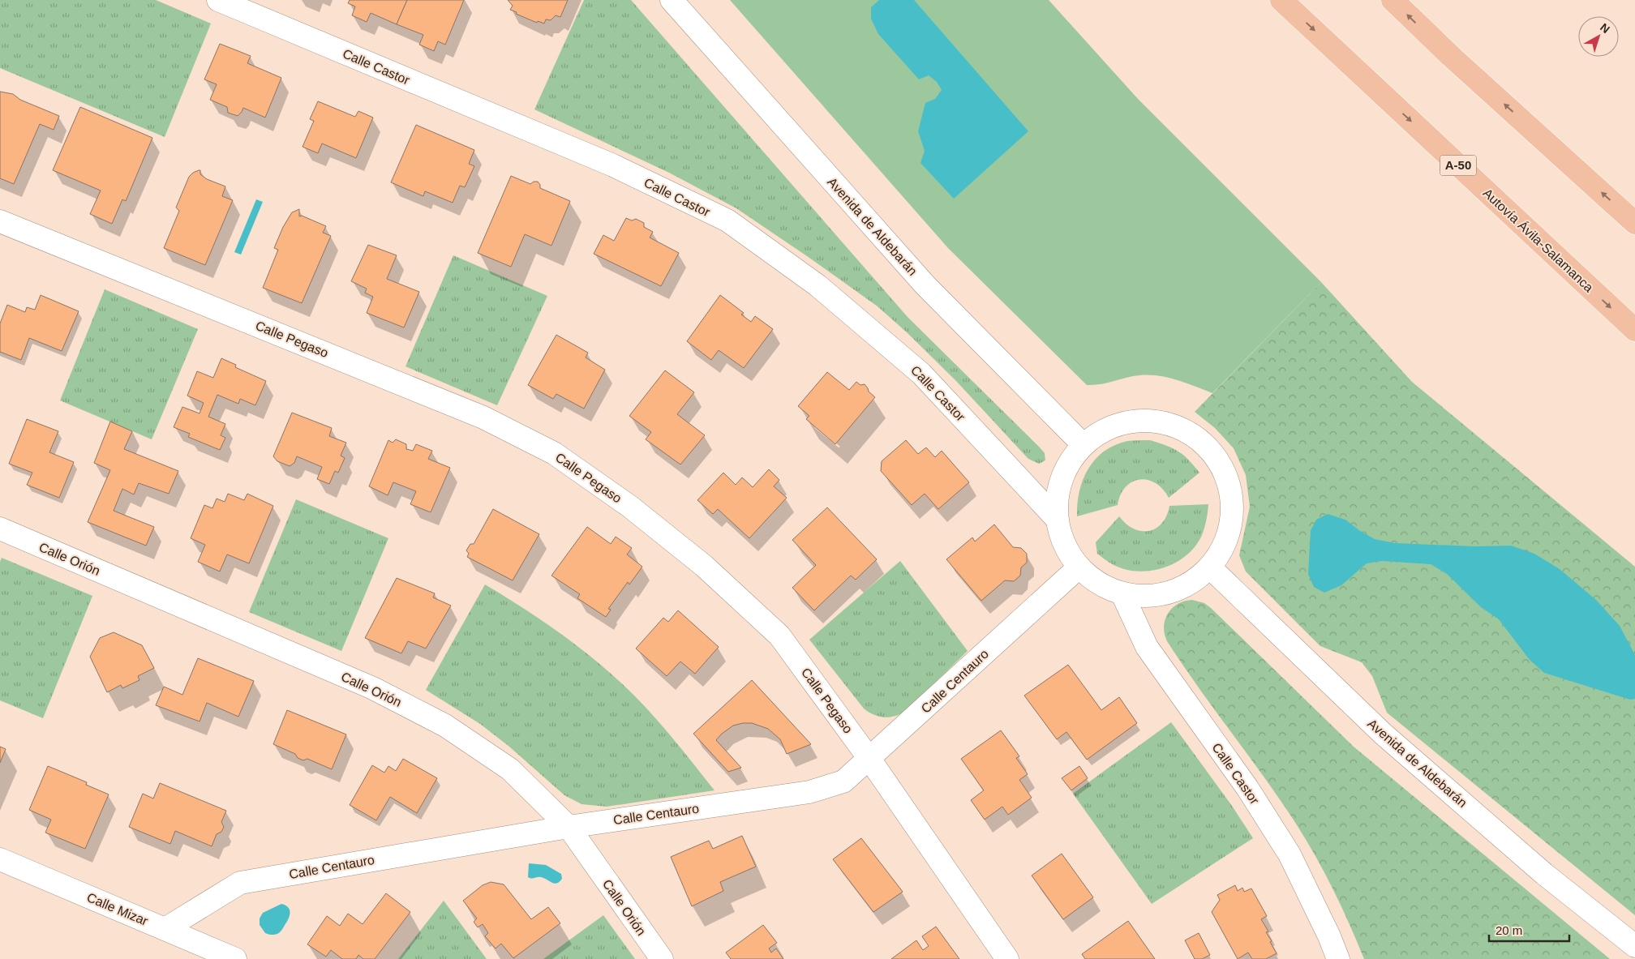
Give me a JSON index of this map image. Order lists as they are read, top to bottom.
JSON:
{
  "streets": {
    "highway": ["A-50", "Autovía Ávila-Salamanca"],
    "street": [
      "Calle Castor",
      "Avenida de Aldebarán",
      "Calle Pegaso",
      "Calle Orión",
      "Calle Centauro",
      "Calle Mizar"
    ]
  },
  "crossings": [
    ["Calle Pegaso", "Calle Centauro"],
    ["Calle Orión", "Calle Centauro"],
    ["Calle Centauro", "Calle Mizar"]
  ],
  "scale_bar": "20 m",
  "north": "top right"
}
